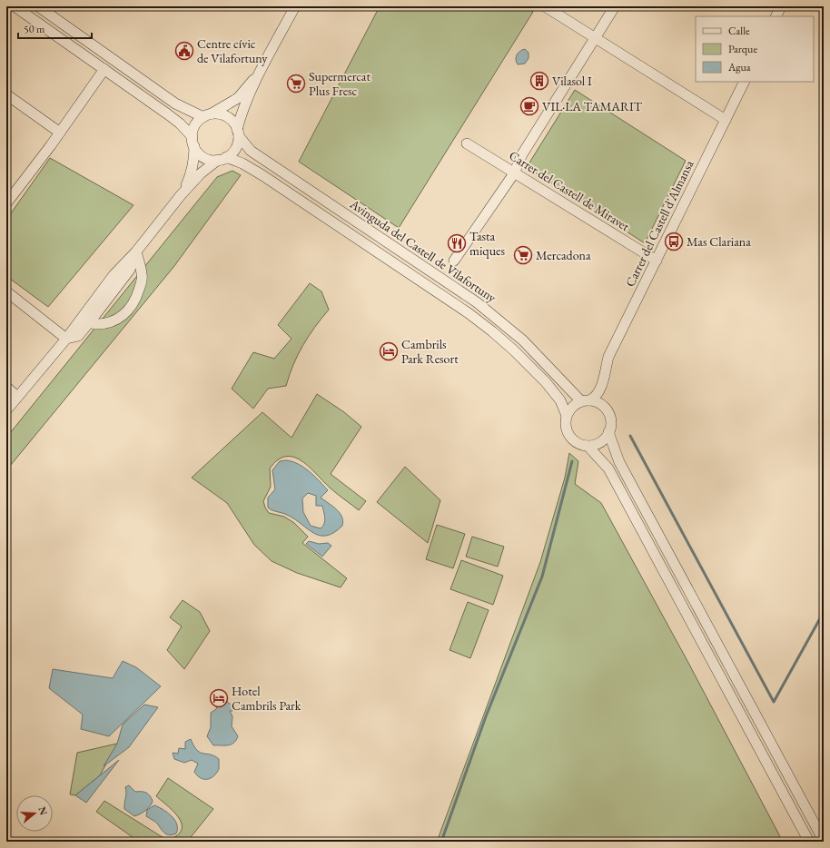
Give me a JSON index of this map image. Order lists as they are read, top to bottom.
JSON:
{
  "streets": {
    "street": ["Carrer del Castell de Miravet", "Carrer del Castell d'Almansa", "Avinguda del Castell de Vilafortuny"]
  },
  "crossings": [
    ["Carrer del Castell de Miravet", "Carrer del Castell d'Almansa"],
    ["Carrer del Castell d'Almansa", "Avinguda del Castell de Vilafortuny"]
  ],
  "places": {
    "public building": ["Centre cívic de Vilafortuny"],
    "building": ["Vilasol I"],
    "supermarket": ["Supermercat Plus Fresc", "Mercadona"],
    "cafe": ["VIL·LA TAMARIT"],
    "bus stop": ["Mas Clariana"],
    "restaurant": ["Tasta miques"],
    "hotel": ["Cambrils Park Resort", "Hotel Cambrils Park"]
  },
  "legend": ["Calle", "Parque", "Agua"],
  "scale_bar": "50 m",
  "north": "right"
}
